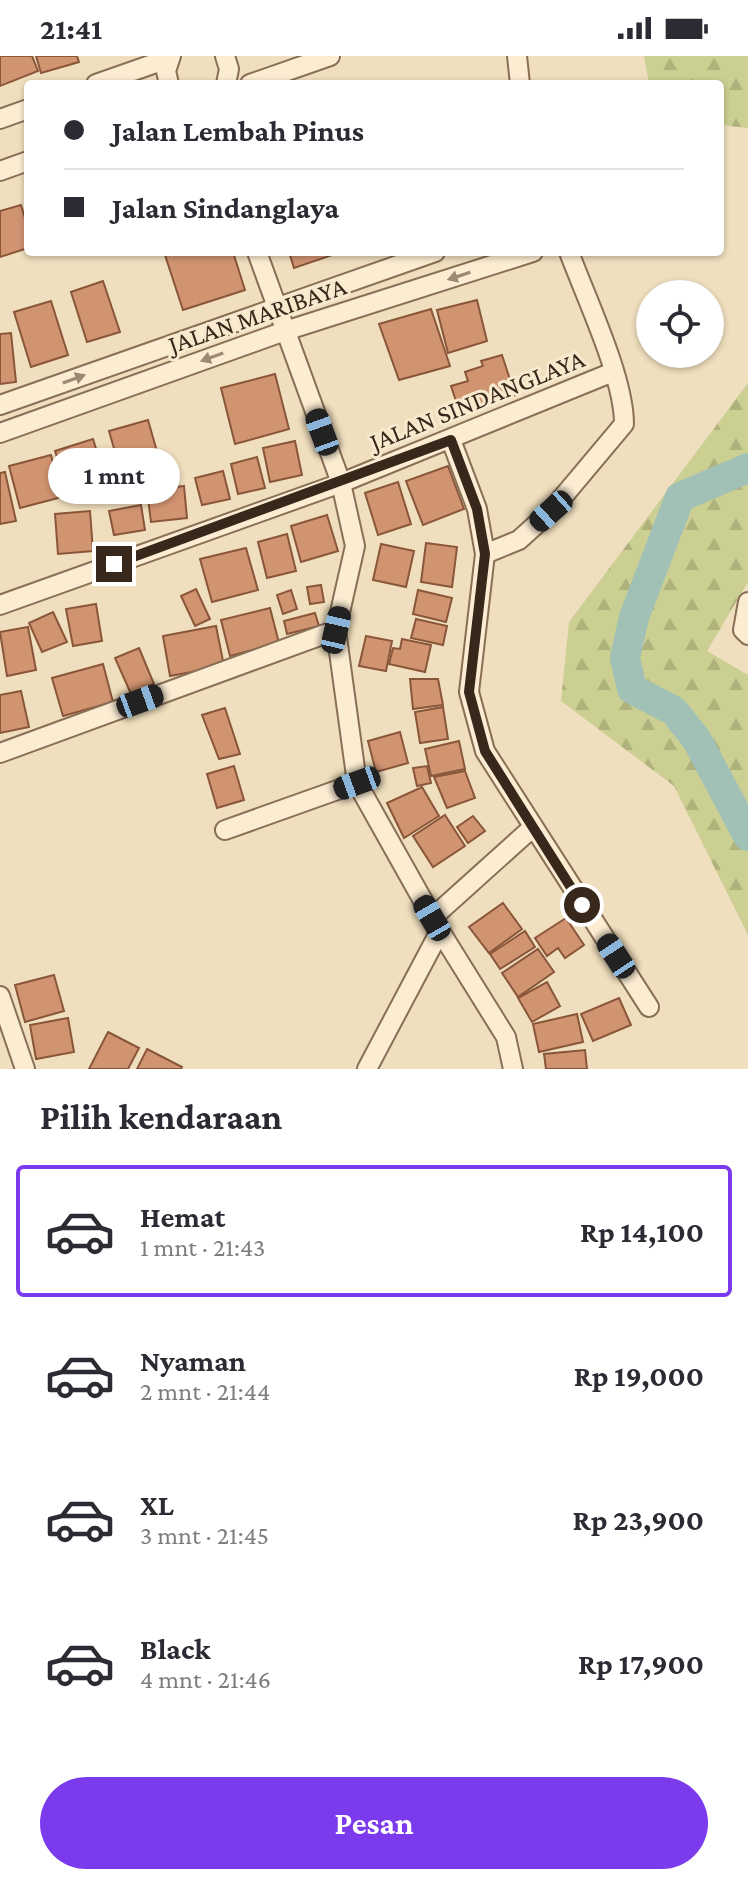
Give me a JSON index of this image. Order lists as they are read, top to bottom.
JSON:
{
  "streets": {
    "street": ["JALAN MARIBAYA", "JALAN SINDANGLAYA"]
  },
  "page": {
    "status": "21:41",
    "banner": ["Jalan Lembah Pinus", "Jalan Sindanglaya"],
    "bubble": "1 mnt",
    "heading": "Pilih kendaraan",
    "list": [
      {
        "name": "Hemat",
        "note": "1 mnt · 21:43",
        "value": "Rp 14,100"
      },
      {
        "name": "Nyaman",
        "note": "2 mnt · 21:44",
        "value": "Rp 19,000"
      },
      {
        "name": "XL",
        "note": "3 mnt · 21:45",
        "value": "Rp 23,900"
      },
      {
        "name": "Black",
        "note": "4 mnt · 21:46",
        "value": "Rp 17,900"
      }
    ],
    "buttons": "Pesan"
  }
}
